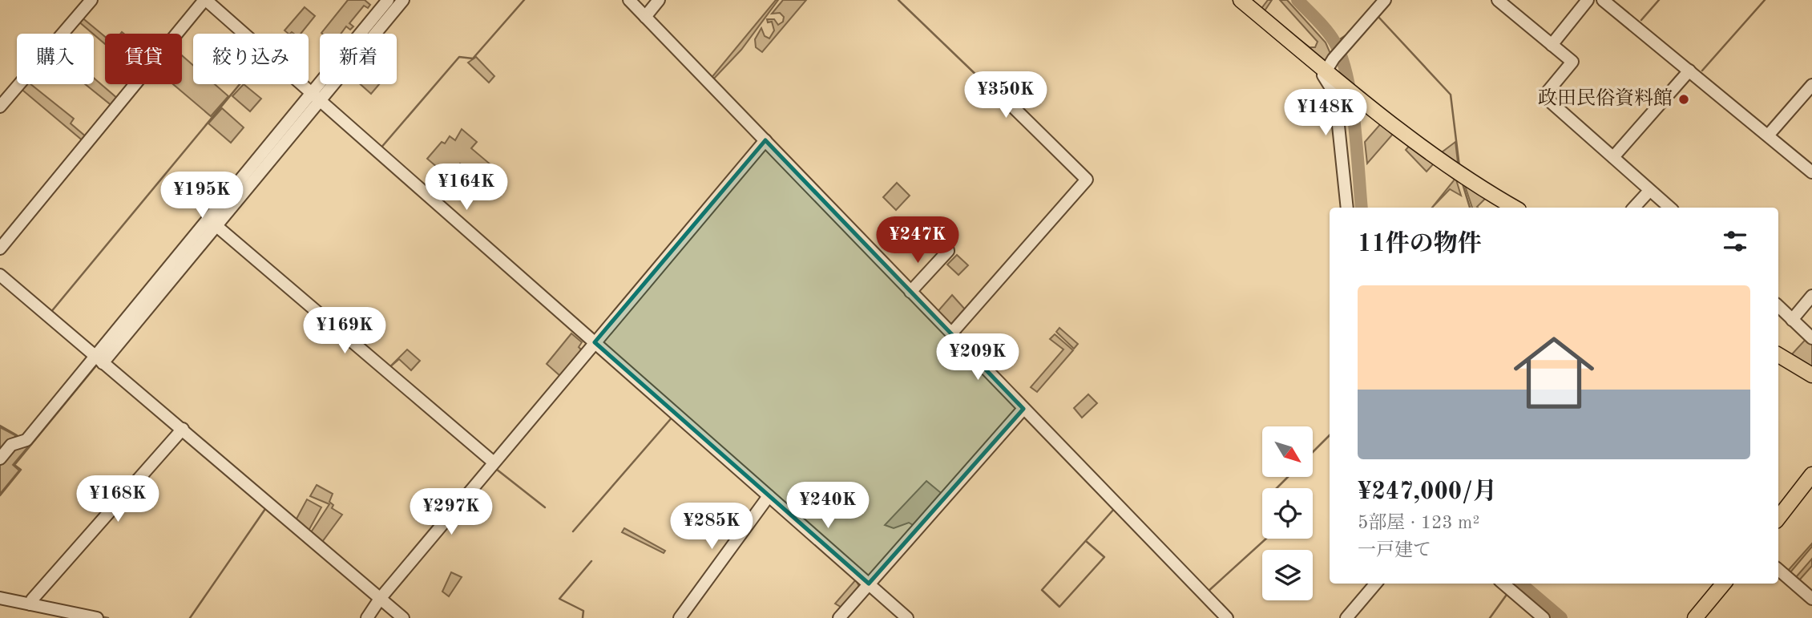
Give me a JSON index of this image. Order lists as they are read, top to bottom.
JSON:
{
  "places": ["政田民俗資料館"],
  "north": "bottom right",
  "page": {
    "chip": [
      "購入",
      "賃貸",
      "絞り込み",
      "新着"
    ],
    "price": [
      "¥350K",
      "¥148K",
      "¥164K",
      "¥195K",
      "¥247K",
      "¥169K",
      "¥209K",
      "¥168K",
      "¥240K",
      "¥297K",
      "¥285K"
    ],
    "heading": "11件の物件",
    "list": [
      {
        "name": "¥247,000/月",
        "note": "5部屋 · 123 m² · 一戸建て"
      }
    ]
  }
}
